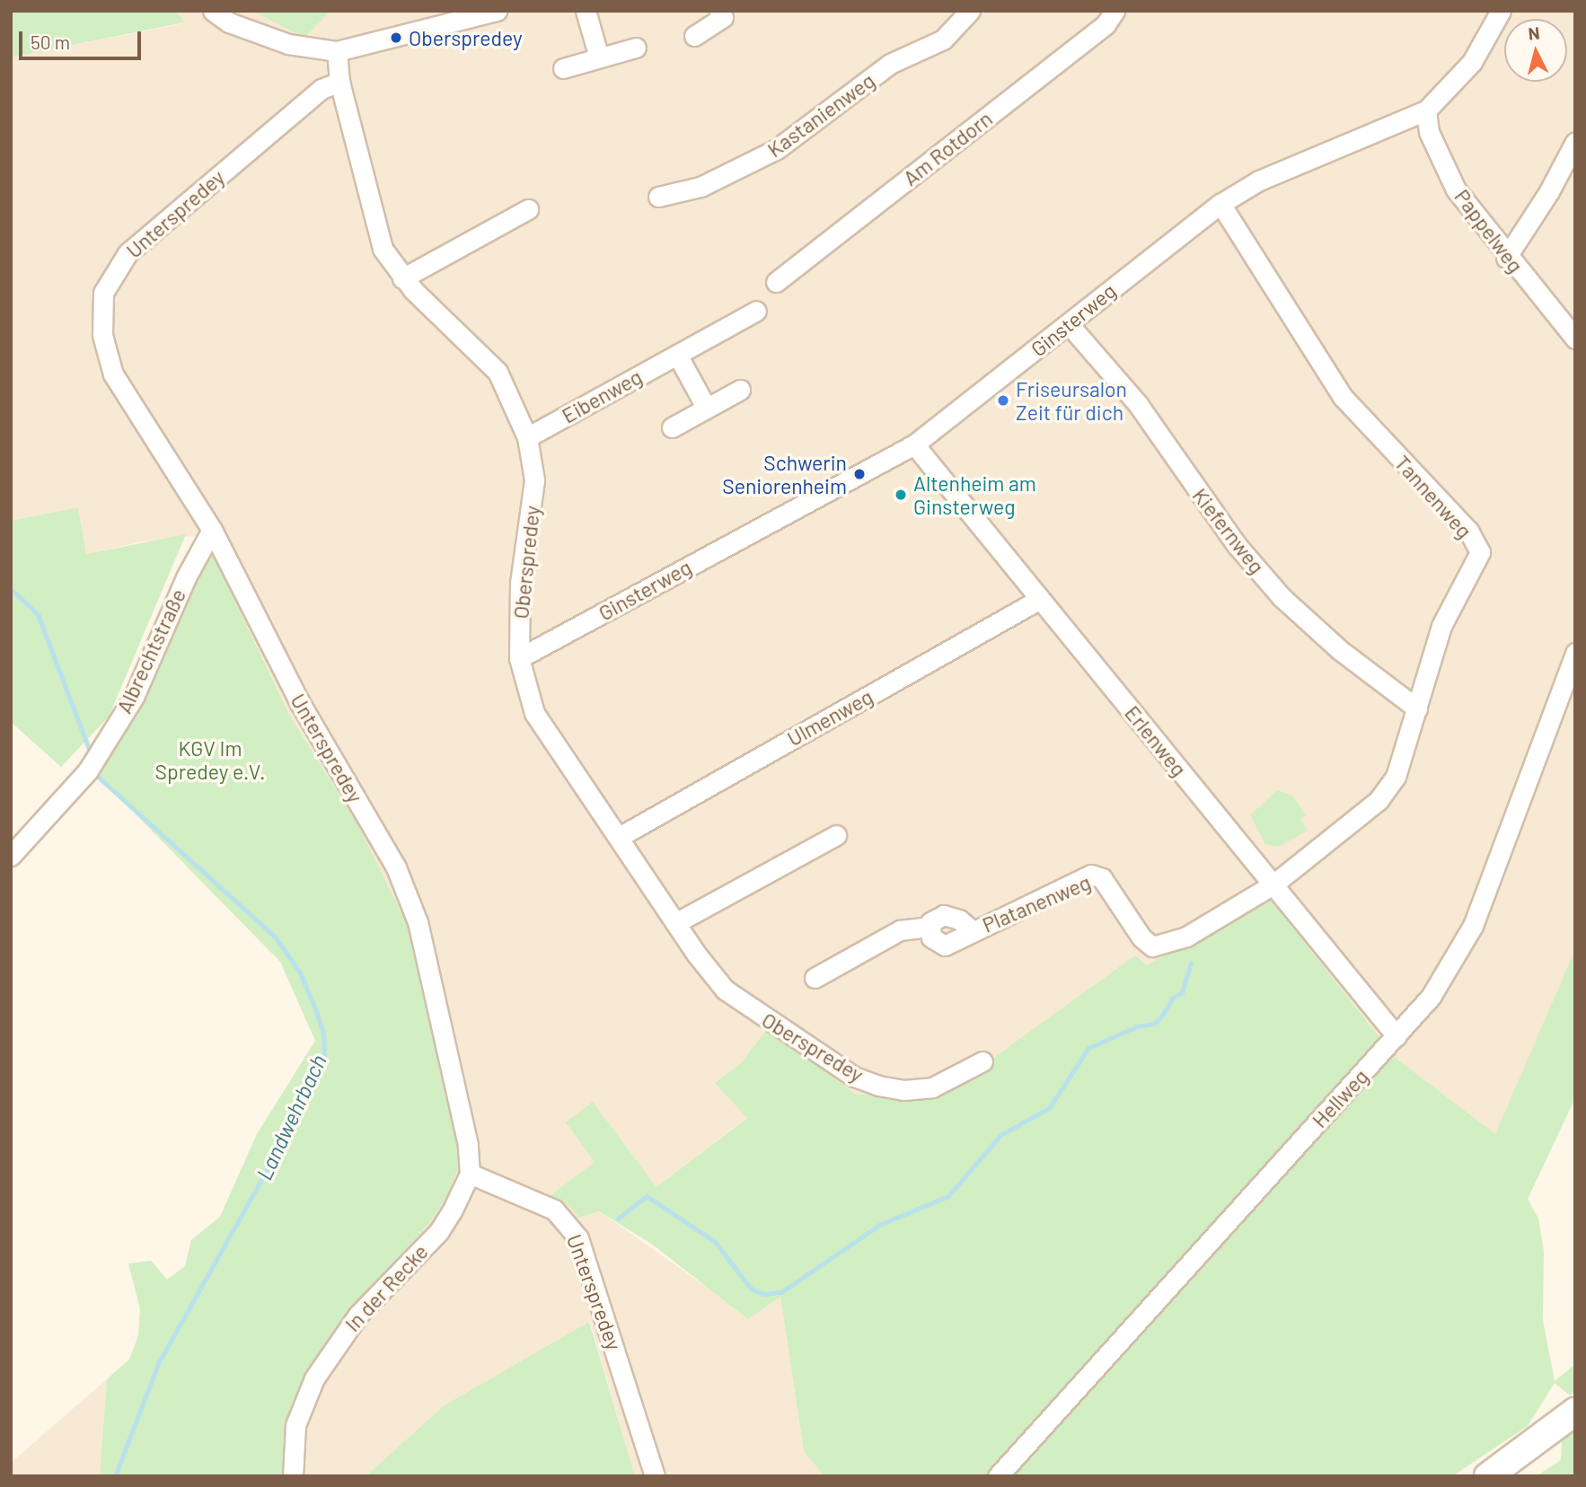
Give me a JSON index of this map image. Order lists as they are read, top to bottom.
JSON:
{
  "streets": {
    "street": [
      "Kastanienweg",
      "Am Rotdorn",
      "Unterspredey",
      "Pappelweg",
      "Ginsterweg",
      "Eibenweg",
      "Tannenweg",
      "Kiefernweg",
      "Oberspredey",
      "Albrechtstraße",
      "Ulmenweg",
      "Erlenweg",
      "Platanenweg",
      "Hellweg",
      "In der Recke"
    ]
  },
  "crossings": [
    ["Unterspredey", "Oberspredey"],
    ["Unterspredey", "Albrechtstraße"],
    ["Unterspredey", "In der Recke"],
    ["Pappelweg", "Ginsterweg"],
    ["Ginsterweg", "Tannenweg"],
    ["Ginsterweg", "Kiefernweg"],
    ["Ginsterweg", "Oberspredey"],
    ["Ginsterweg", "Erlenweg"],
    ["Eibenweg", "Oberspredey"],
    ["Tannenweg", "Kiefernweg"],
    ["Tannenweg", "Erlenweg"],
    ["Tannenweg", "Platanenweg"],
    ["Oberspredey", "Ulmenweg"],
    ["Ulmenweg", "Erlenweg"],
    ["Erlenweg", "Platanenweg"],
    ["Erlenweg", "Hellweg"]
  ],
  "water": ["Landwehrbach"],
  "parks": ["KGV Im Spredey e.V."],
  "places": [
    "Oberspredey",
    "Friseursalon Zeit für dich",
    "Schwerin Seniorenheim",
    "Altenheim am Ginsterweg"
  ],
  "scale_bar": "50 m",
  "north": "top"
}
